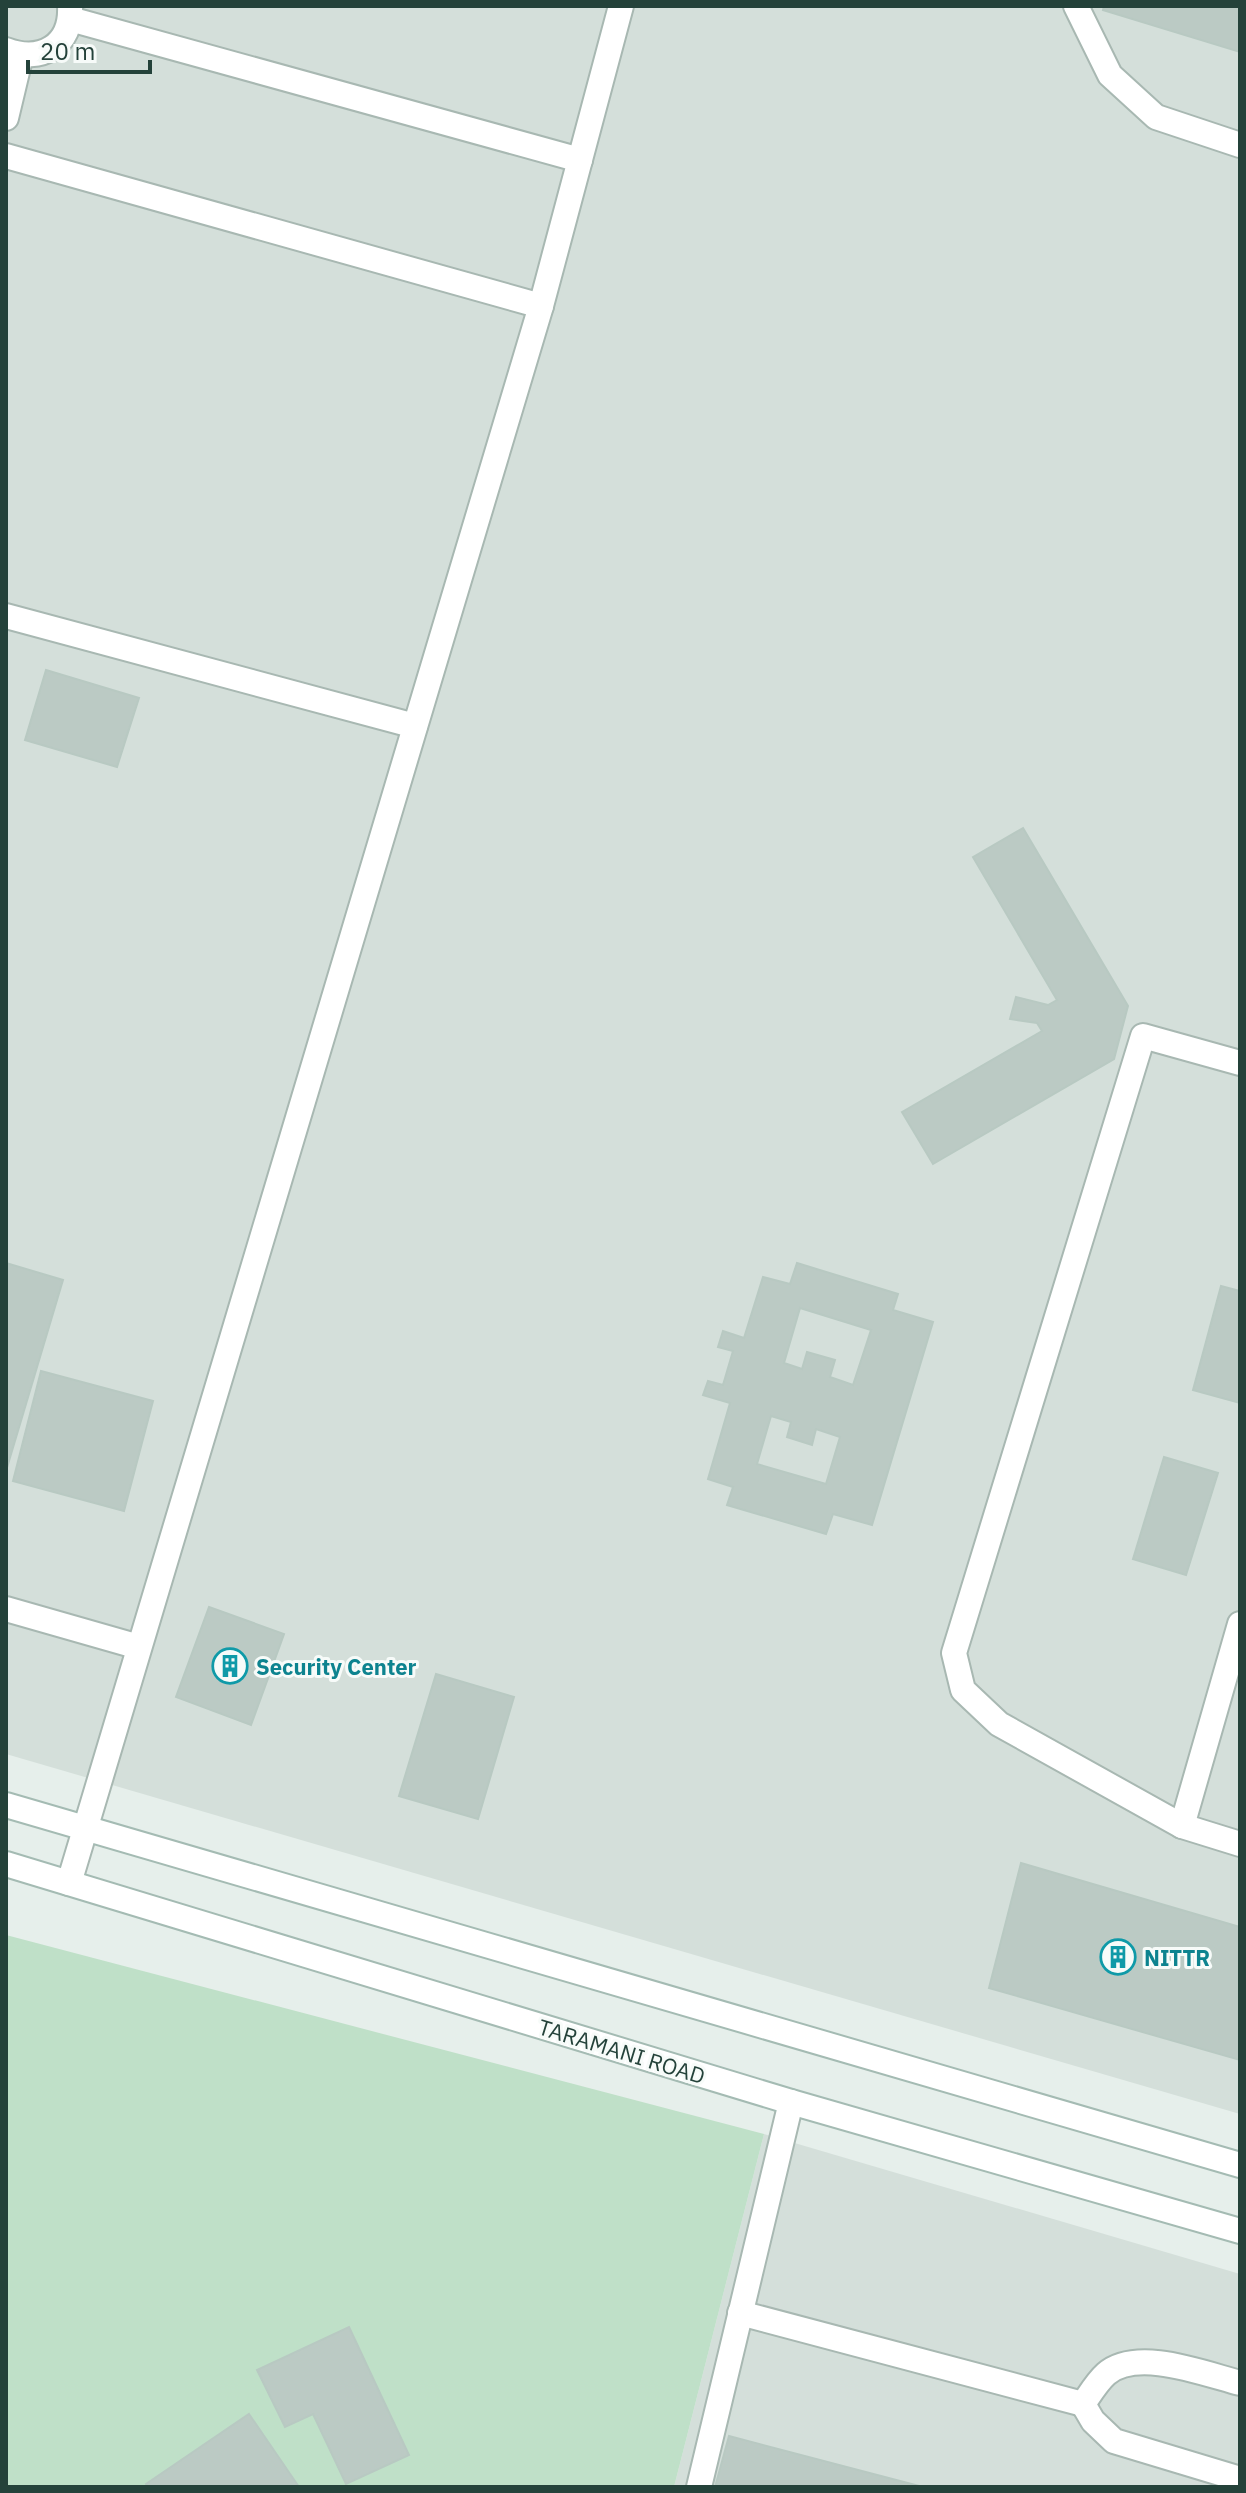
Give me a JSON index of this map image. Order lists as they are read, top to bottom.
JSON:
{
  "streets": {
    "street": ["TARAMANI ROAD"]
  },
  "places": {
    "building": ["Security Center", "NITTR"]
  },
  "scale_bar": "20 m"
}
